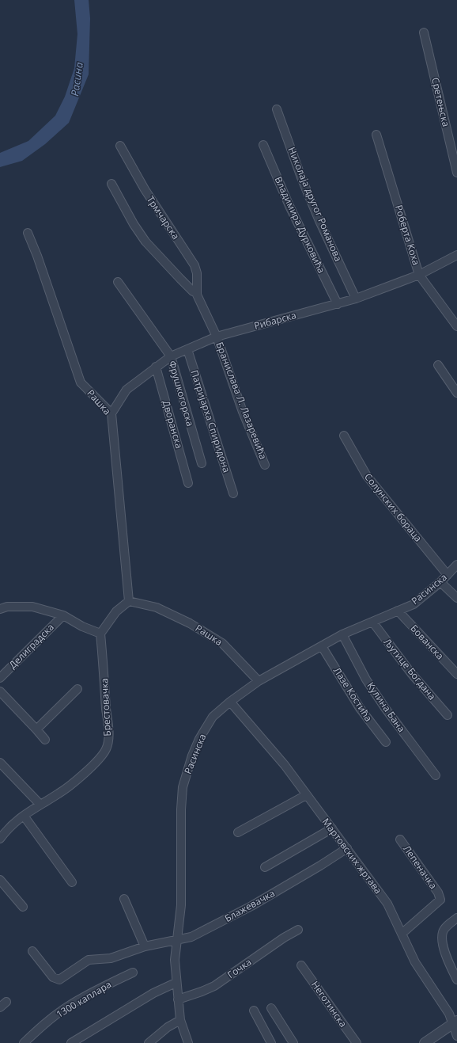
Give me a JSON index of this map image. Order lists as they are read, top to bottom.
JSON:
{
  "streets": {
    "street": [
      "Сретењска",
      "Николаја другог Романова",
      "Трмчарска",
      "Владимира Дурковића",
      "Роберта Коха",
      "Рибарска",
      "Фрушкогорска",
      "Бранислава Л. Лазаревића",
      "Рашка",
      "Патријарха Спиридона",
      "Дворанска",
      "Солунских бораца",
      "Расинска",
      "Бованска",
      "Делиградска",
      "Љутице Богдана",
      "Лазе Костића",
      "Брестовачка",
      "Кулина Бана",
      "Мартовских жртава",
      "Лепеначка",
      "Блажевачка",
      "Гочка",
      "1300 каплара",
      "Неготинска"
    ]
  },
  "crossings": [
    ["Николаја другог Романова", "Рибарска"],
    ["Трмчарска", "Рибарска"],
    ["Трмчарска", "Бранислава Л. Лазаревића"],
    ["Владимира Дурковића", "Рибарска"],
    ["Роберта Коха", "Рибарска"],
    ["Рибарска", "Фрушкогорска"],
    ["Рибарска", "Бранислава Л. Лазаревића"],
    ["Рибарска", "Рашка"],
    ["Рибарска", "Патријарха Спиридона"],
    ["Рибарска", "Дворанска"],
    ["Рашка", "Расинска"],
    ["Солунских бораца", "Расинска"],
    ["Расинска", "Бованска"],
    ["Расинска", "Љутице Богдана"],
    ["Расинска", "Лазе Костића"],
    ["Расинска", "Кулина Бана"],
    ["Расинска", "Мартовских жртава"],
    ["Расинска", "Блажевачка"],
    ["Расинска", "Гочка"],
    ["Мартовских жртава", "Лепеначка"],
    ["Мартовских жртава", "Блажевачка"]
  ],
  "water": ["Расина"]
}
